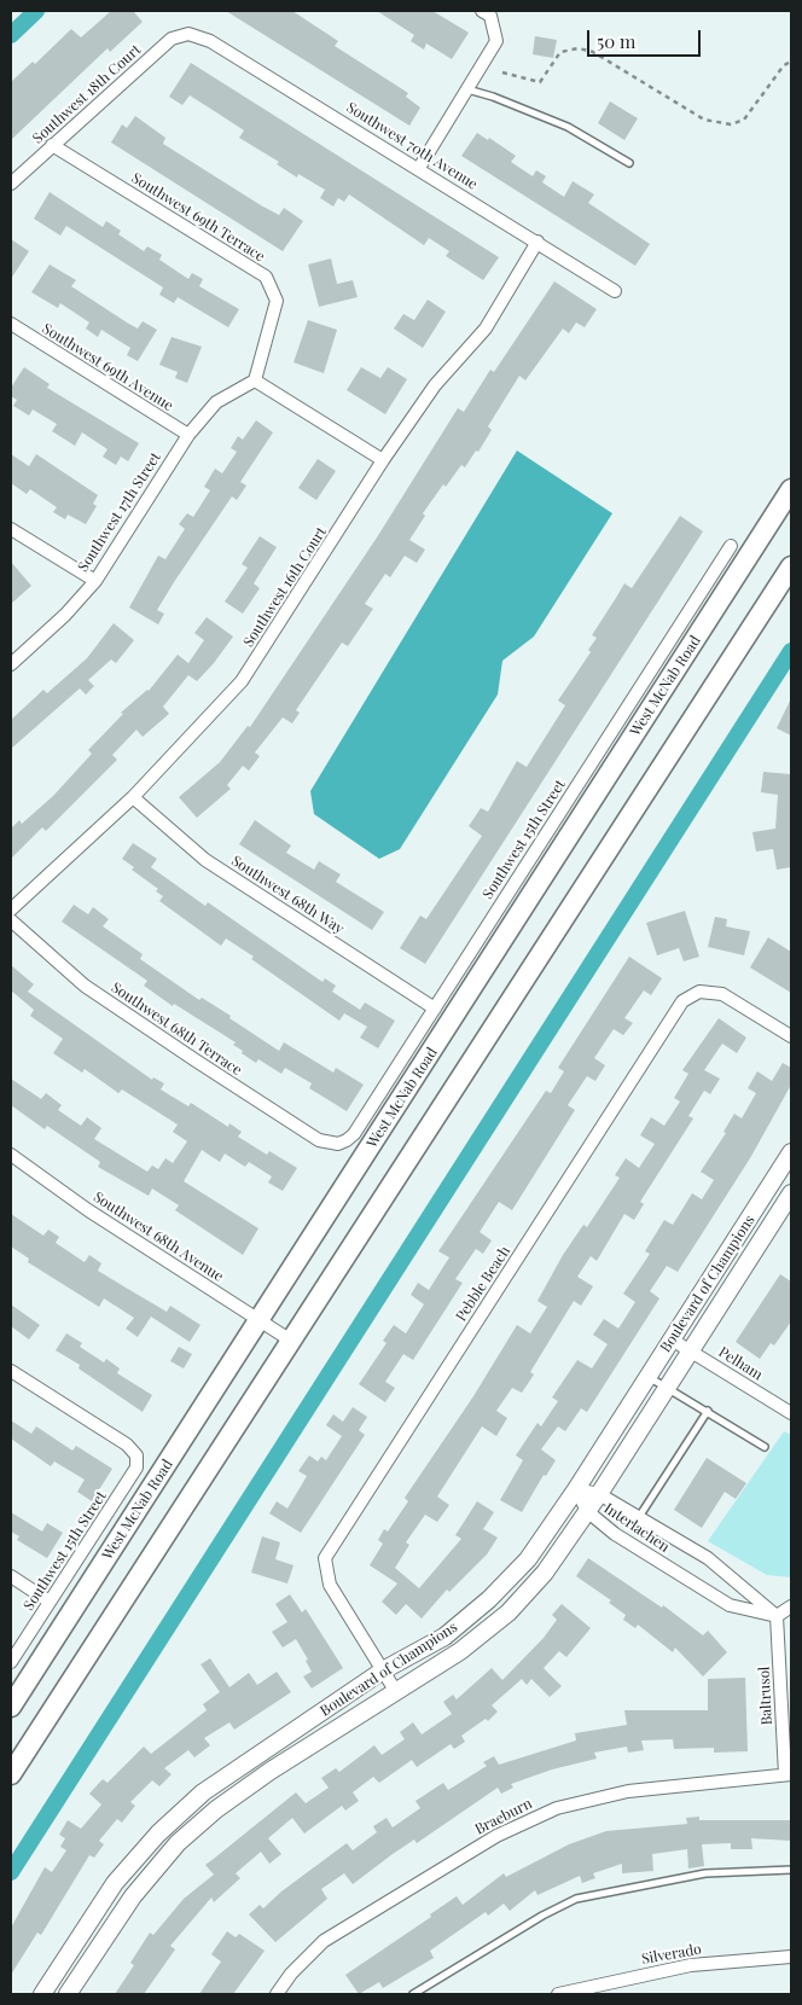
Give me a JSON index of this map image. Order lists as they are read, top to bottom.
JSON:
{
  "streets": {
    "main road": ["West McNab Road"],
    "street": [
      "Southwest 18th Court",
      "Southwest 70th Avenue",
      "Southwest 69th Terrace",
      "Southwest 69th Avenue",
      "Southwest 17th Street",
      "Southwest 16th Court",
      "Southwest 15th Street",
      "Southwest 68th Way",
      "Southwest 68th Terrace",
      "Southwest 68th Avenue",
      "Pebble Beach",
      "Boulevard of Champions",
      "Pelham",
      "Interlachen",
      "Baltrusol",
      "Braeburn",
      "Silverado"
    ]
  },
  "crossings": [
    ["Southwest 18th Court", "Southwest 70th Avenue"],
    ["Southwest 18th Court", "Southwest 69th Terrace"],
    ["Southwest 70th Avenue", "Southwest 16th Court"],
    ["Southwest 69th Terrace", "Southwest 17th Street"],
    ["Southwest 69th Avenue", "Southwest 17th Street"],
    ["Southwest 16th Court", "Southwest 68th Way"],
    ["West McNab Road", "Southwest 68th Avenue"],
    ["Southwest 15th Street", "Southwest 68th Way"],
    ["Southwest 15th Street", "Southwest 68th Terrace"],
    ["Pebble Beach", "Boulevard of Champions"],
    ["Boulevard of Champions", "Pelham"],
    ["Boulevard of Champions", "Interlachen"],
    ["Interlachen", "Baltrusol"],
    ["Baltrusol", "Braeburn"]
  ],
  "scale_bar": "50 m"
}
